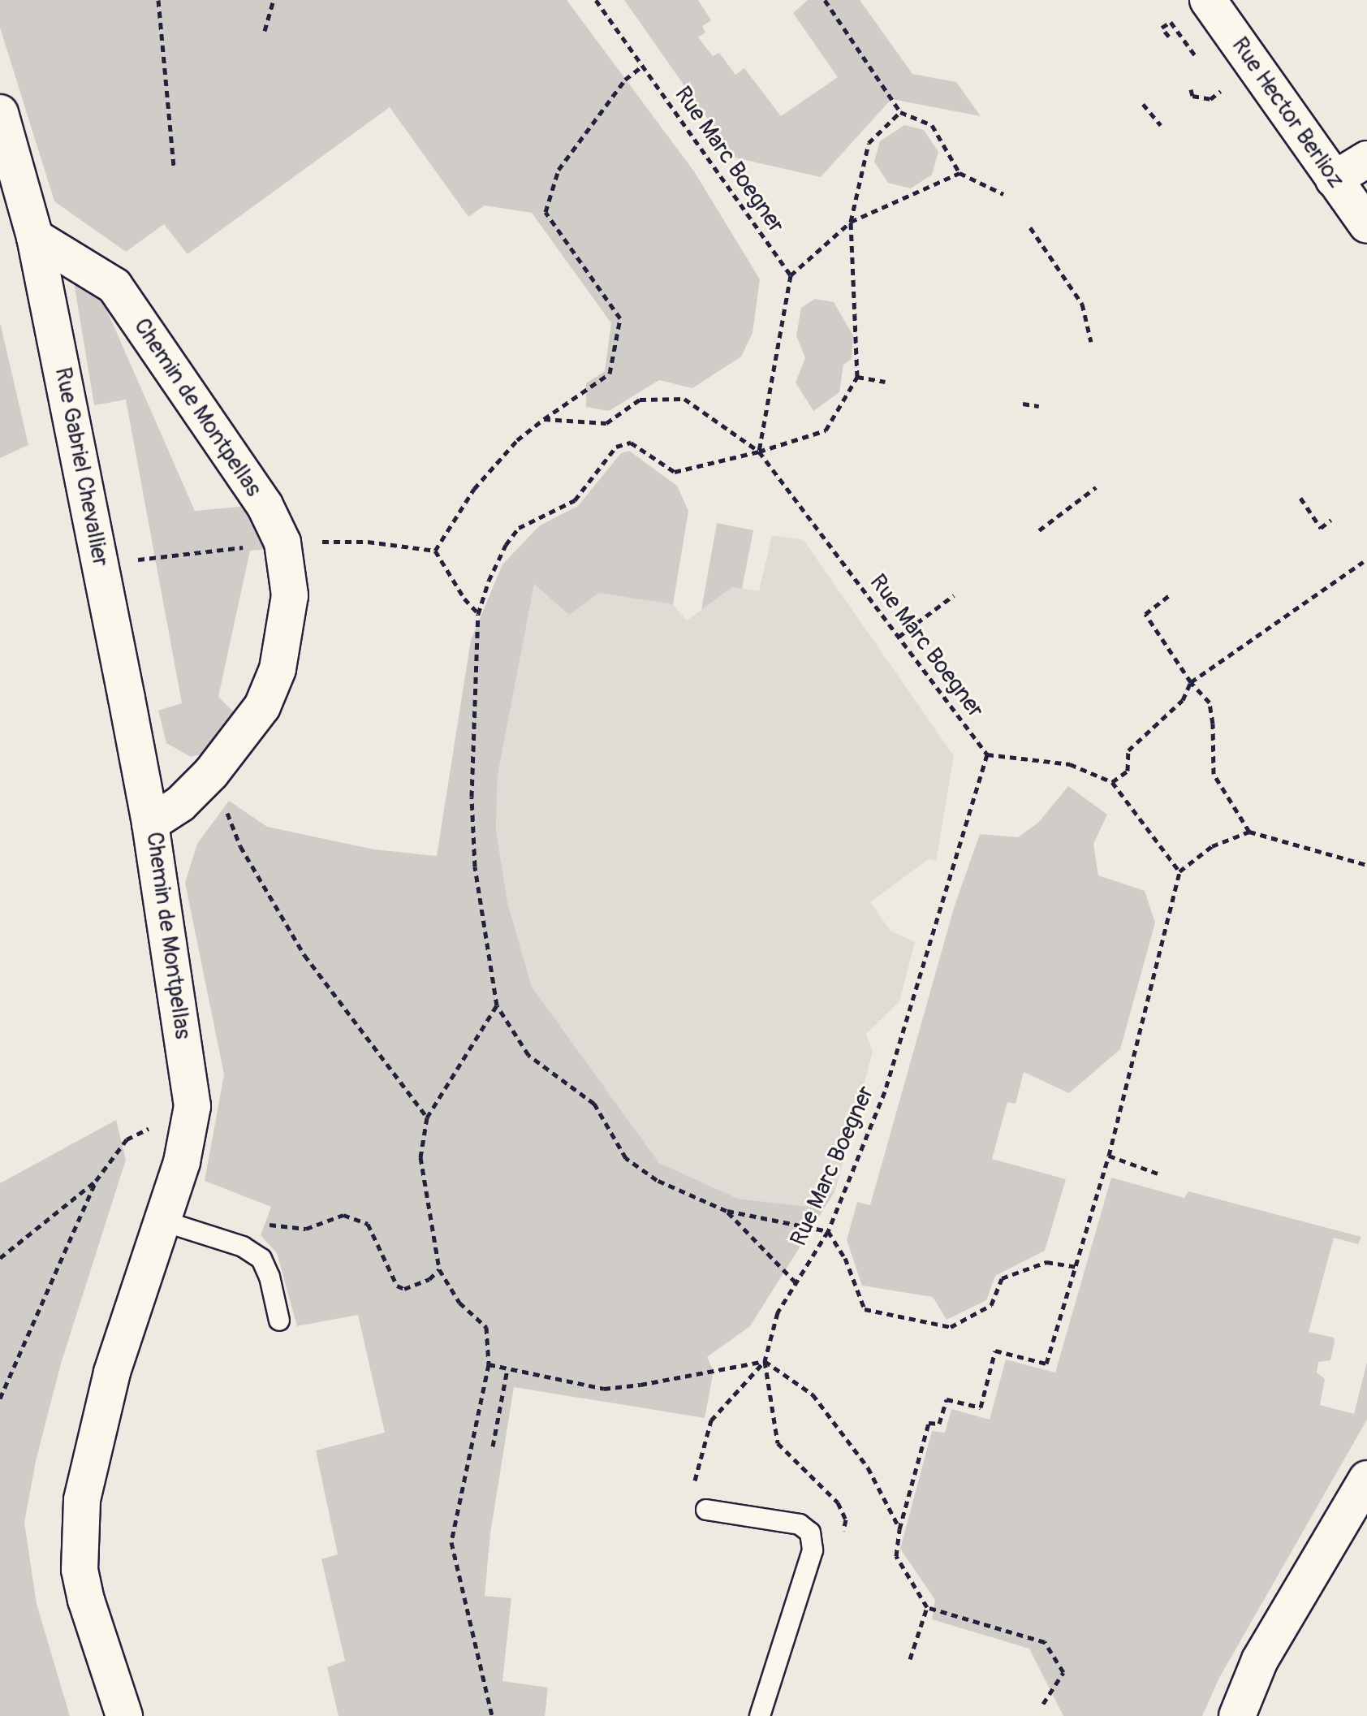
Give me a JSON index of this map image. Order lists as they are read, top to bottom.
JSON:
{
  "streets": {
    "street": ["Rue Hector Berlioz", "Chemin de Montpellas", "Rue Gabriel Chevallier"],
    "path": ["Rue Marc Boegner"]
  },
  "crossings": [
    ["Chemin de Montpellas", "Rue Gabriel Chevallier"]
  ]
}
